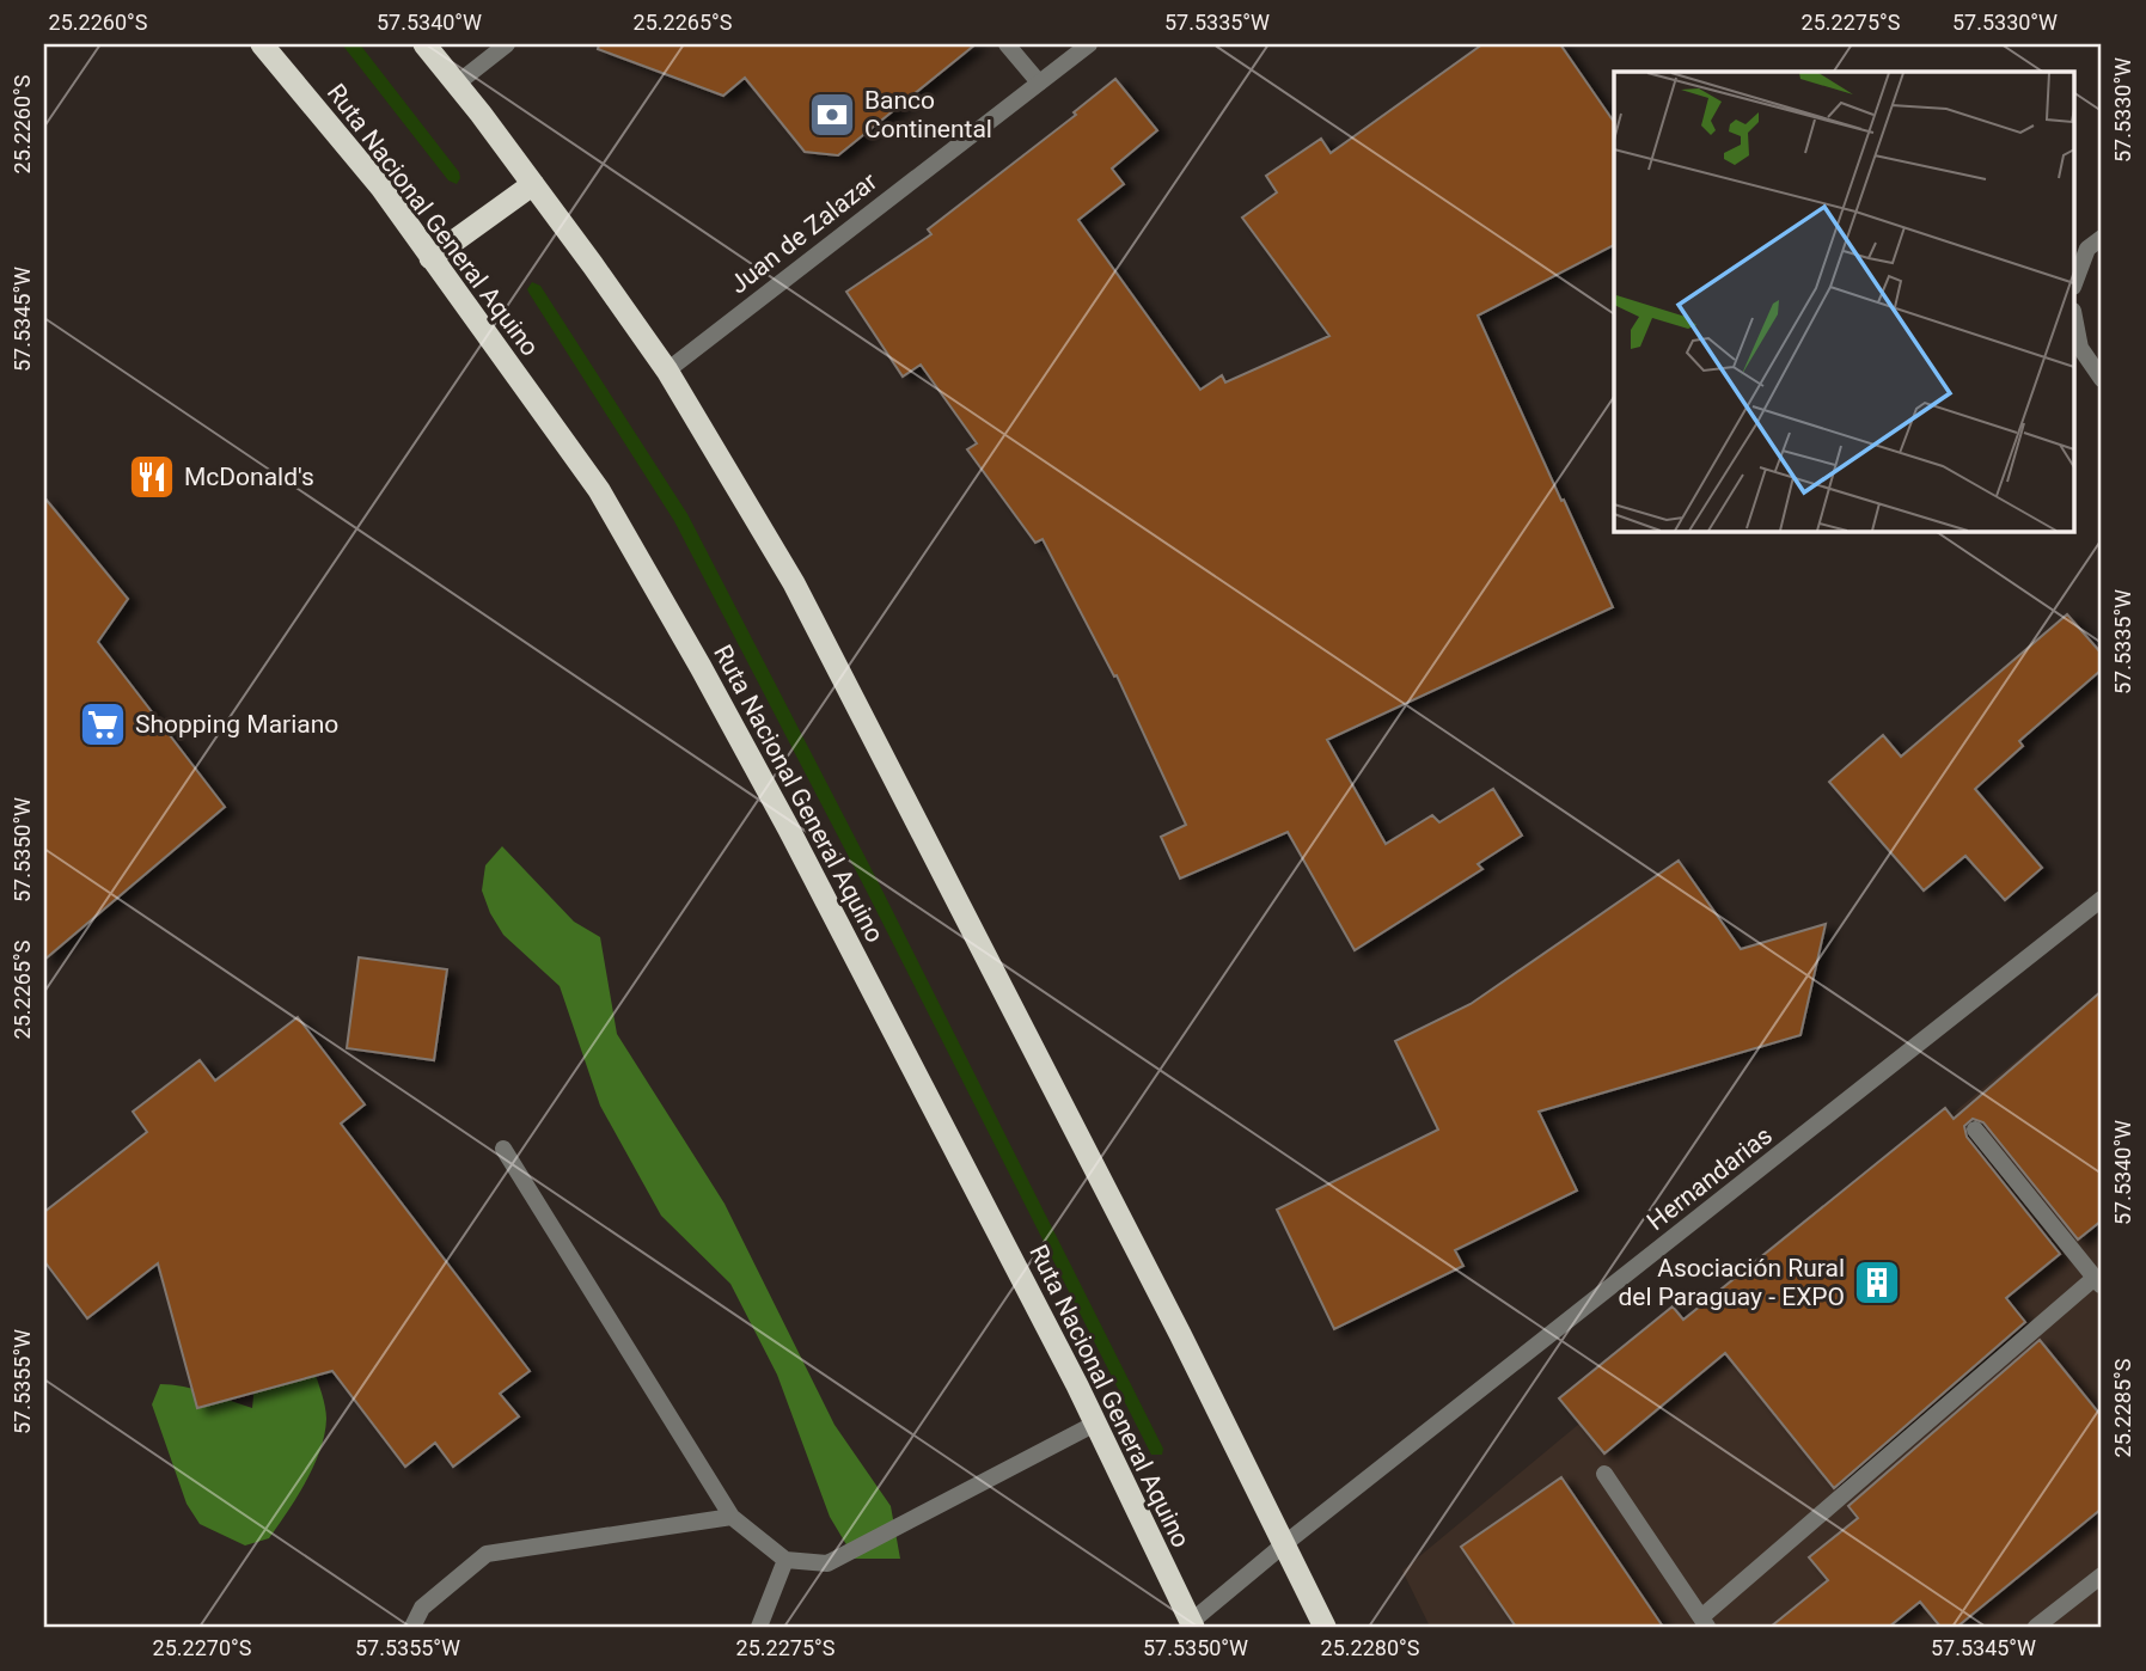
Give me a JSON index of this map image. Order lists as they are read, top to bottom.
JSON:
{
  "streets": {
    "highway": ["Ruta Nacional General Aquino"],
    "street": ["Juan de Zalazar", "Hernandarias"]
  },
  "crossings": [
    ["Ruta Nacional General Aquino", "Hernandarias"]
  ],
  "places": {
    "bank": ["Banco Continental"],
    "restaurant": ["McDonald's"],
    "supermarket": ["Shopping Mariano"],
    "building": ["Asociación Rural del Paraguay - EXPO"]
  },
  "coordinates": [
    "25.2260°S",
    "57.5340°W",
    "25.2265°S",
    "57.5335°W",
    "25.2275°S",
    "57.5330°W",
    "57.5345°W",
    "57.5350°W",
    "57.5355°W",
    "25.2285°S",
    "25.2270°S",
    "25.2280°S"
  ]
}
